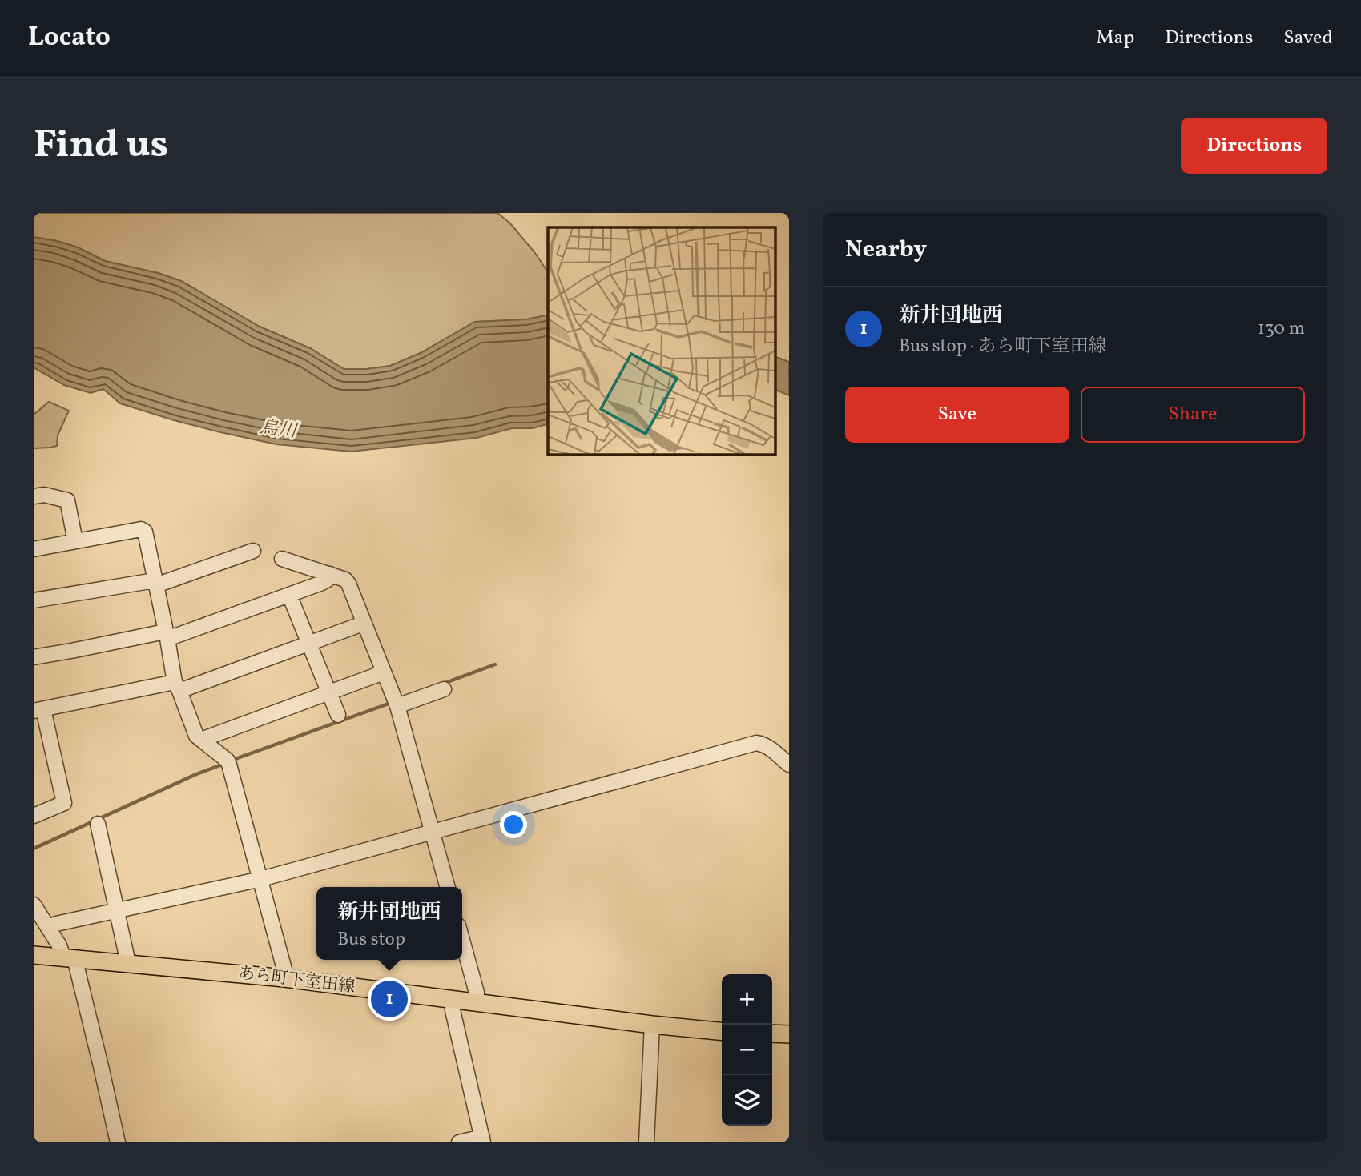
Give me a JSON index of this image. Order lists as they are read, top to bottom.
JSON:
{
  "streets": {
    "main road": ["あら町下室田線"]
  },
  "water": ["烏川"],
  "page": {
    "header": "Locato",
    "nav": ["Map", "Directions", "Saved"],
    "buttons": [
      "Directions",
      ["Save", "Share"]
    ],
    "title": "Find us",
    "heading": "Nearby",
    "list": [
      {
        "mark": "1",
        "name": "新井団地西",
        "note": "Bus stop · あら町下室田線",
        "value": "130 m"
      }
    ],
    "popup": ["新井団地西", "Bus stop"],
    "map_buttons": ["+", "−"],
    "pins": "1"
  }
}
